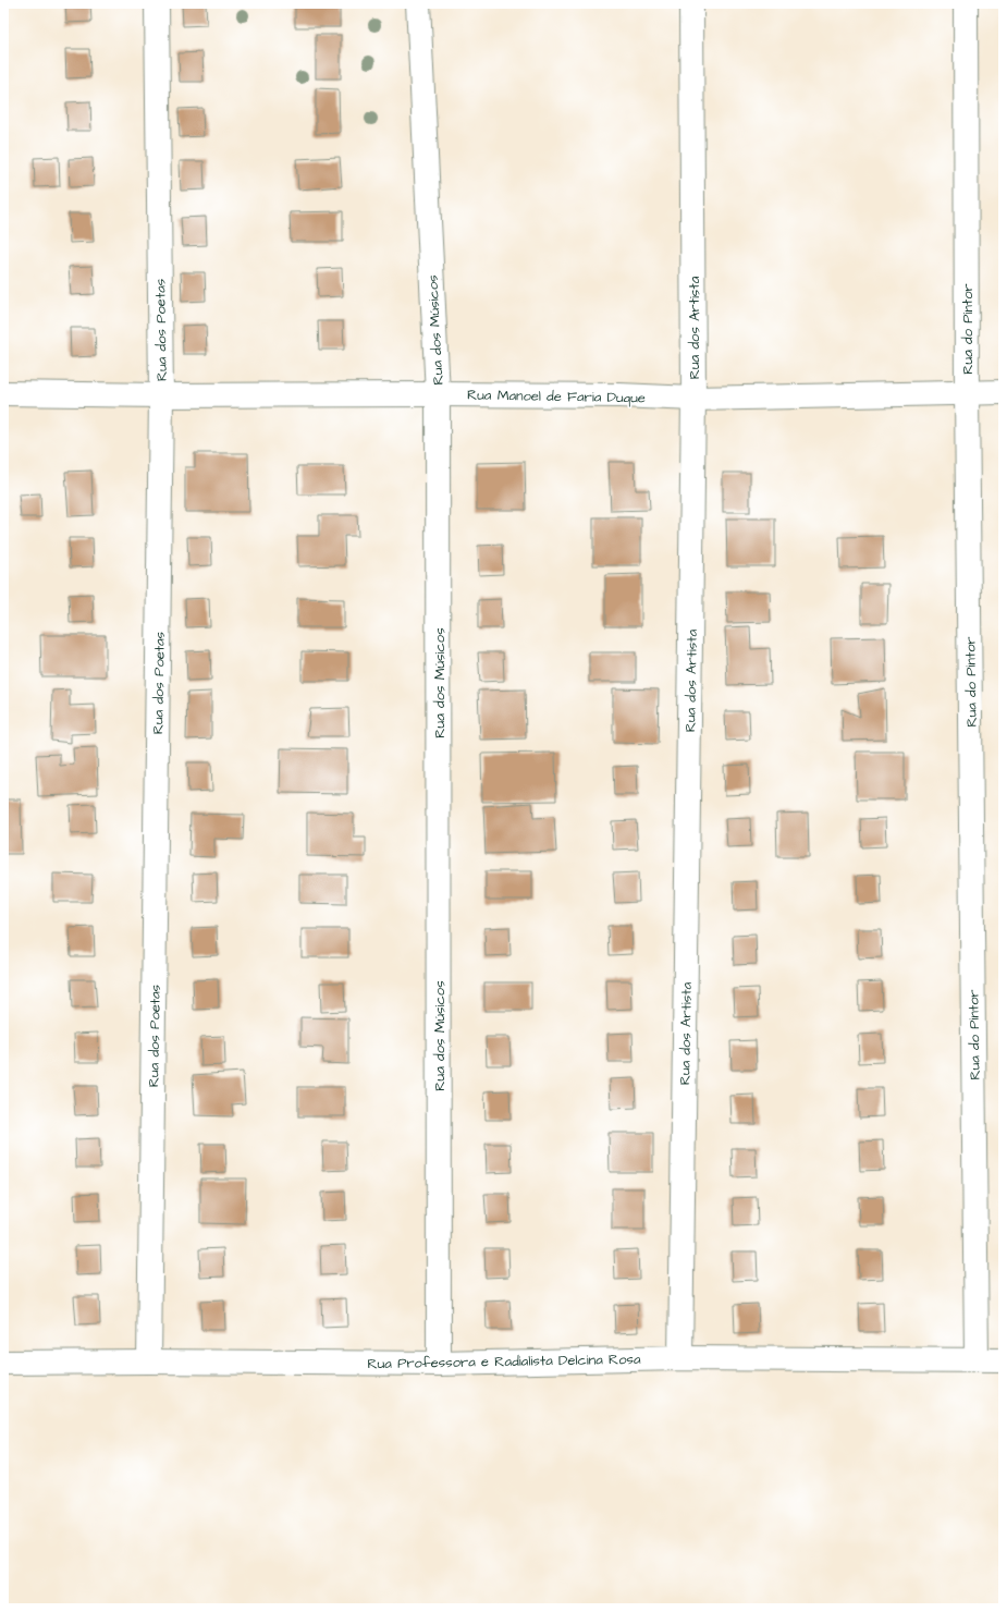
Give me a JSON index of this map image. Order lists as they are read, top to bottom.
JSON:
{
  "streets": {
    "street": [
      "Rua dos Artista",
      "Rua do Pintor",
      "Rua dos Poetas",
      "Rua dos Músicos",
      "Rua Manoel de Faria Duque",
      "Rua Professora e Radialista Delcina Rosa"
    ]
  },
  "crossings": [
    ["Rua dos Artista", "Rua Manoel de Faria Duque"],
    ["Rua dos Artista", "Rua Professora e Radialista Delcina Rosa"],
    ["Rua do Pintor", "Rua Manoel de Faria Duque"],
    ["Rua do Pintor", "Rua Professora e Radialista Delcina Rosa"],
    ["Rua dos Poetas", "Rua Manoel de Faria Duque"],
    ["Rua dos Poetas", "Rua Professora e Radialista Delcina Rosa"],
    ["Rua dos Músicos", "Rua Manoel de Faria Duque"],
    ["Rua dos Músicos", "Rua Professora e Radialista Delcina Rosa"]
  ]
}
